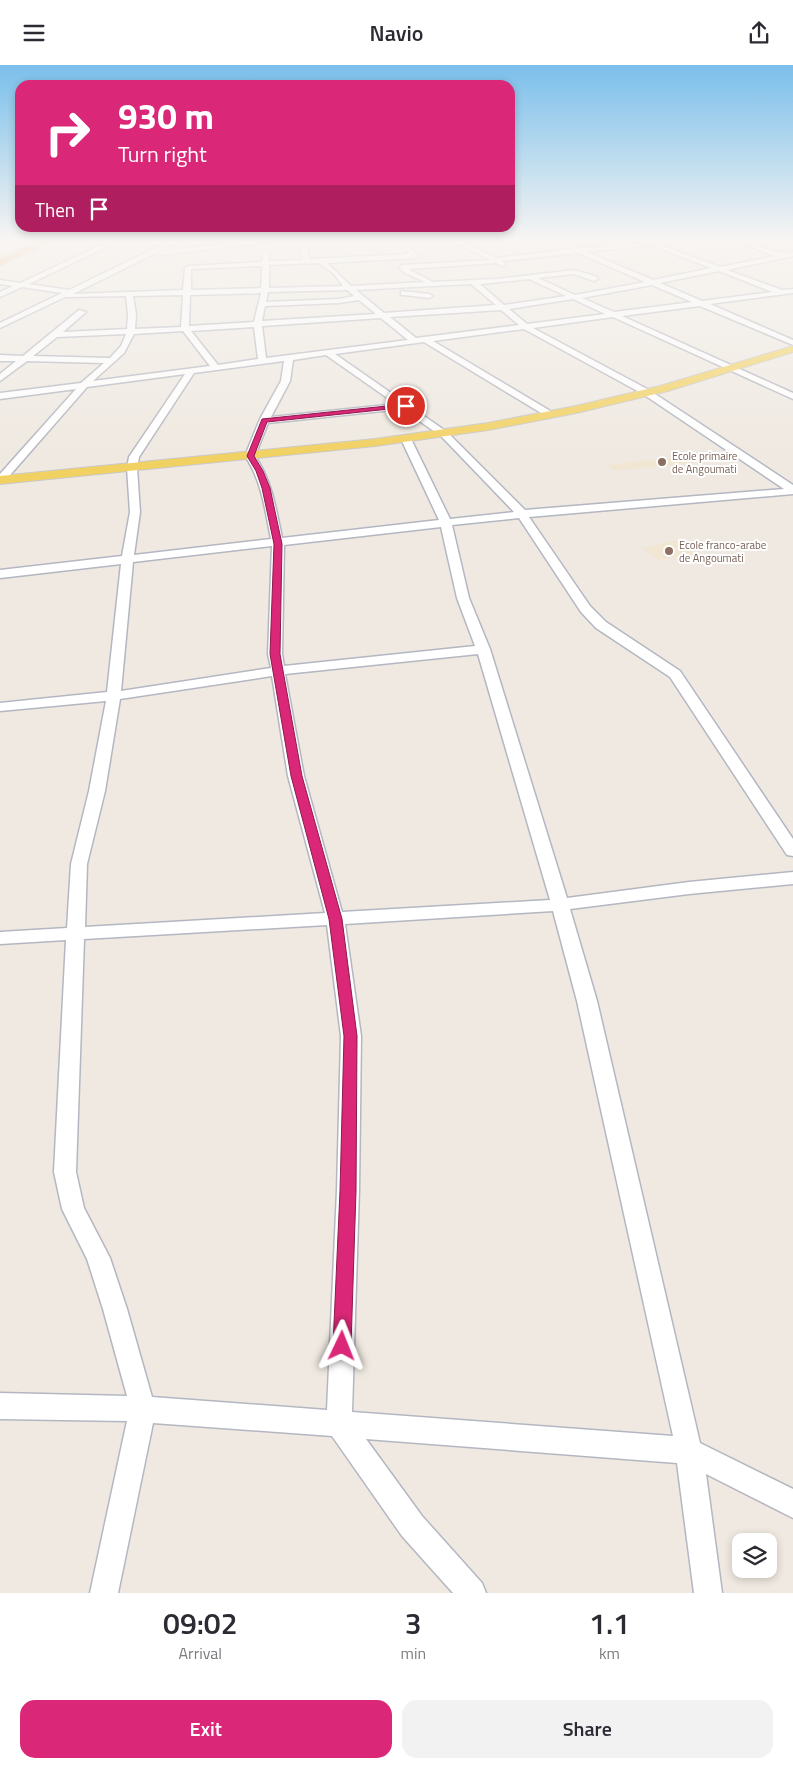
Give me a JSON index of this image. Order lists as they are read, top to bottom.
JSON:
{
  "places": ["Ecole primaire de Angoumati", "Ecole franco-arabe de Angoumati"],
  "page": {
    "header": "Navio",
    "turn": ["930 m", "Turn right"],
    "then": "Then",
    "eta": [
      "09:02",
      "Arrival",
      "3",
      "min",
      "1.1",
      "km"
    ],
    "buttons": ["Exit", "Share"]
  }
}
